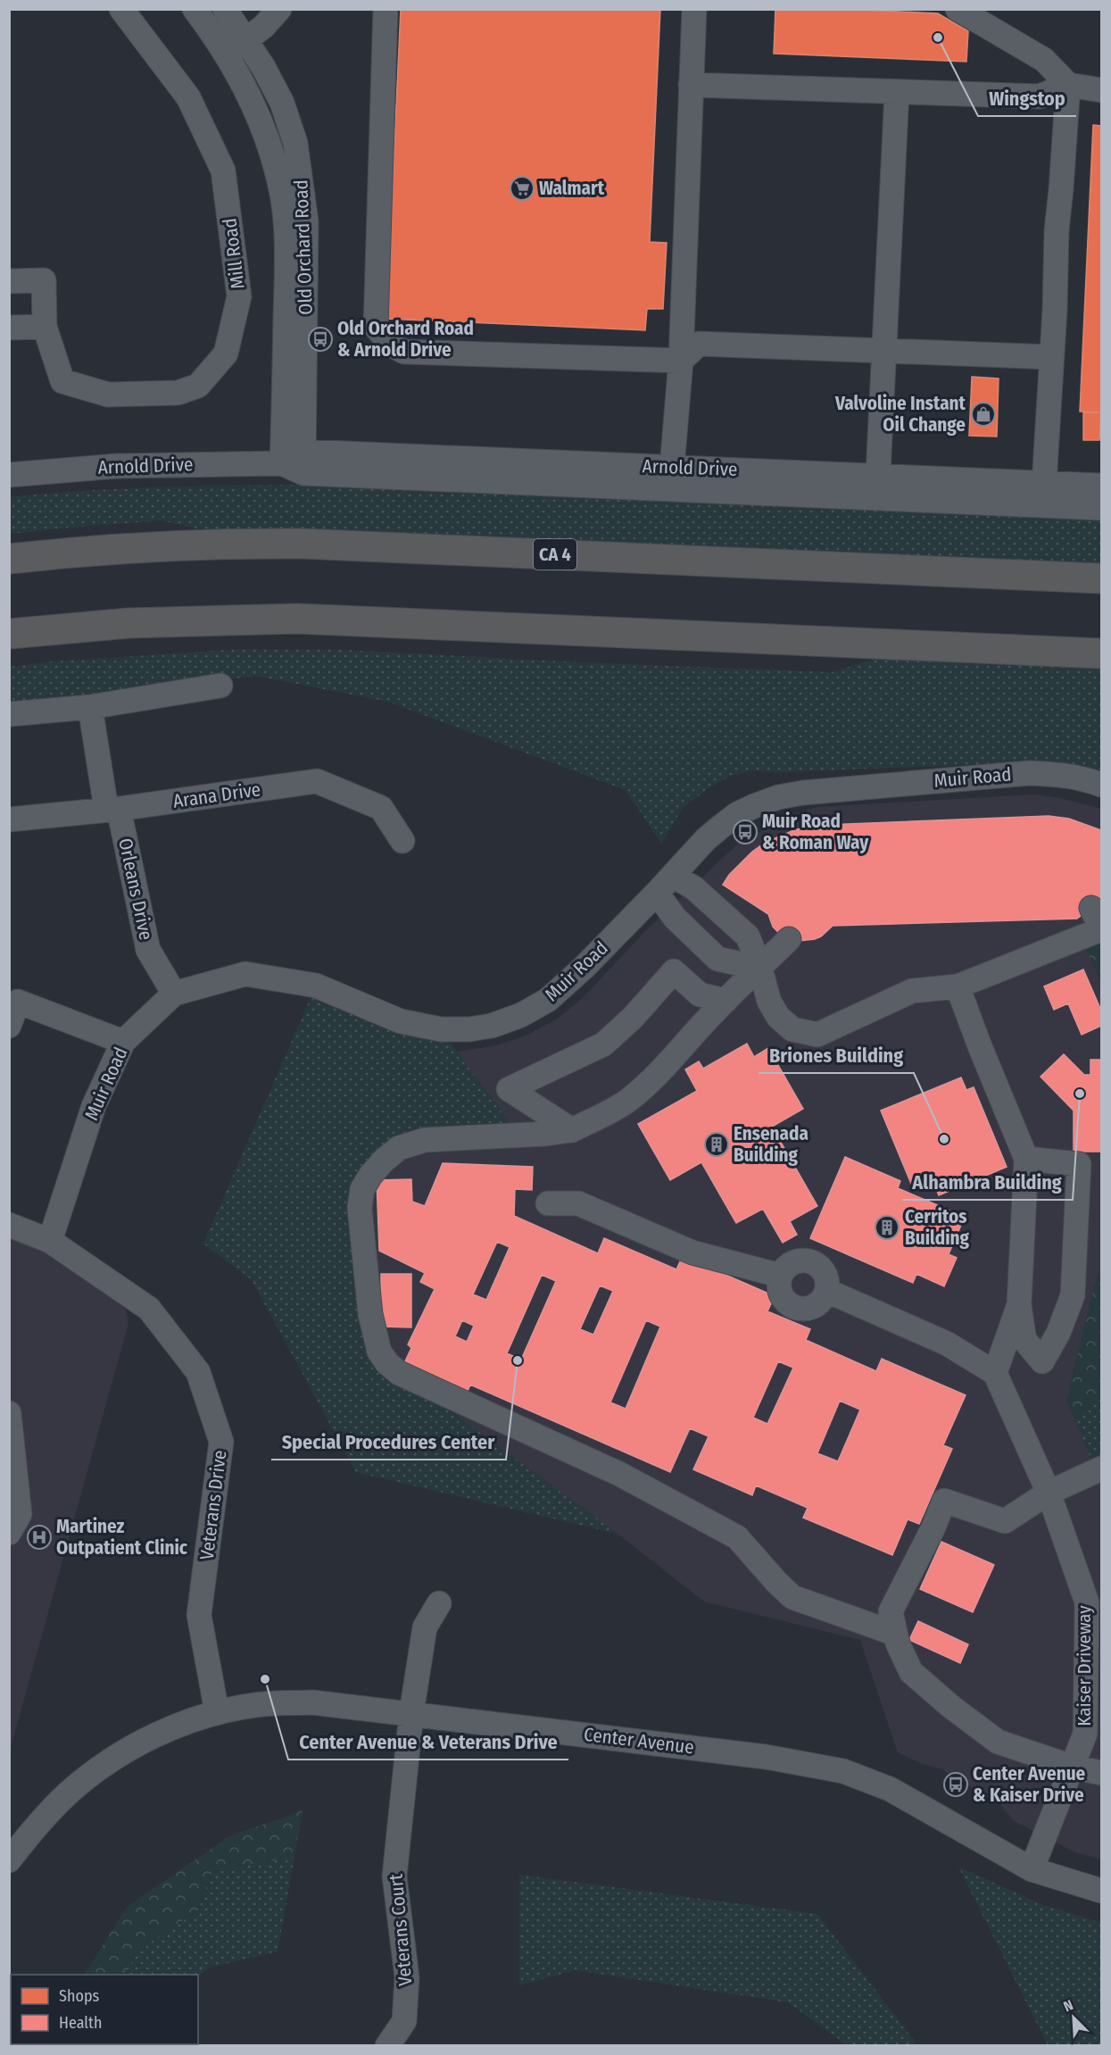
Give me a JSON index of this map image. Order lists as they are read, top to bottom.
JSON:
{
  "streets": {
    "highway": ["CA 4"],
    "street": [
      "Old Orchard Road",
      "Mill Road",
      "Arnold Drive",
      "Muir Road",
      "Arana Drive",
      "Orleans Drive",
      "Veterans Drive",
      "Kaiser Driveway",
      "Center Avenue",
      "Veterans Court"
    ]
  },
  "crossings": [
    ["Old Orchard Road", "Arnold Drive"],
    ["Muir Road", "Orleans Drive"],
    ["Muir Road", "Veterans Drive"],
    ["Arana Drive", "Orleans Drive"],
    ["Veterans Drive", "Center Avenue"],
    ["Kaiser Driveway", "Center Avenue"],
    ["Center Avenue", "Veterans Court"]
  ],
  "places": {
    "other": [
      "Wingstop",
      "Alhambra Building",
      "Briones Building",
      "Special Procedures Center",
      "Center Avenue & Veterans Drive"
    ],
    "supermarket": ["Walmart"],
    "bus stop": ["Old Orchard Road & Arnold Drive", "Muir Road & Roman Way", "Center Avenue & Kaiser Drive"],
    "shop": ["Valvoline Instant Oil Change"],
    "building": ["Ensenada Building", "Cerritos Building"],
    "hospital": ["Martinez Outpatient Clinic"]
  },
  "legend": ["Shops", "Health"],
  "north": "top left"
}
